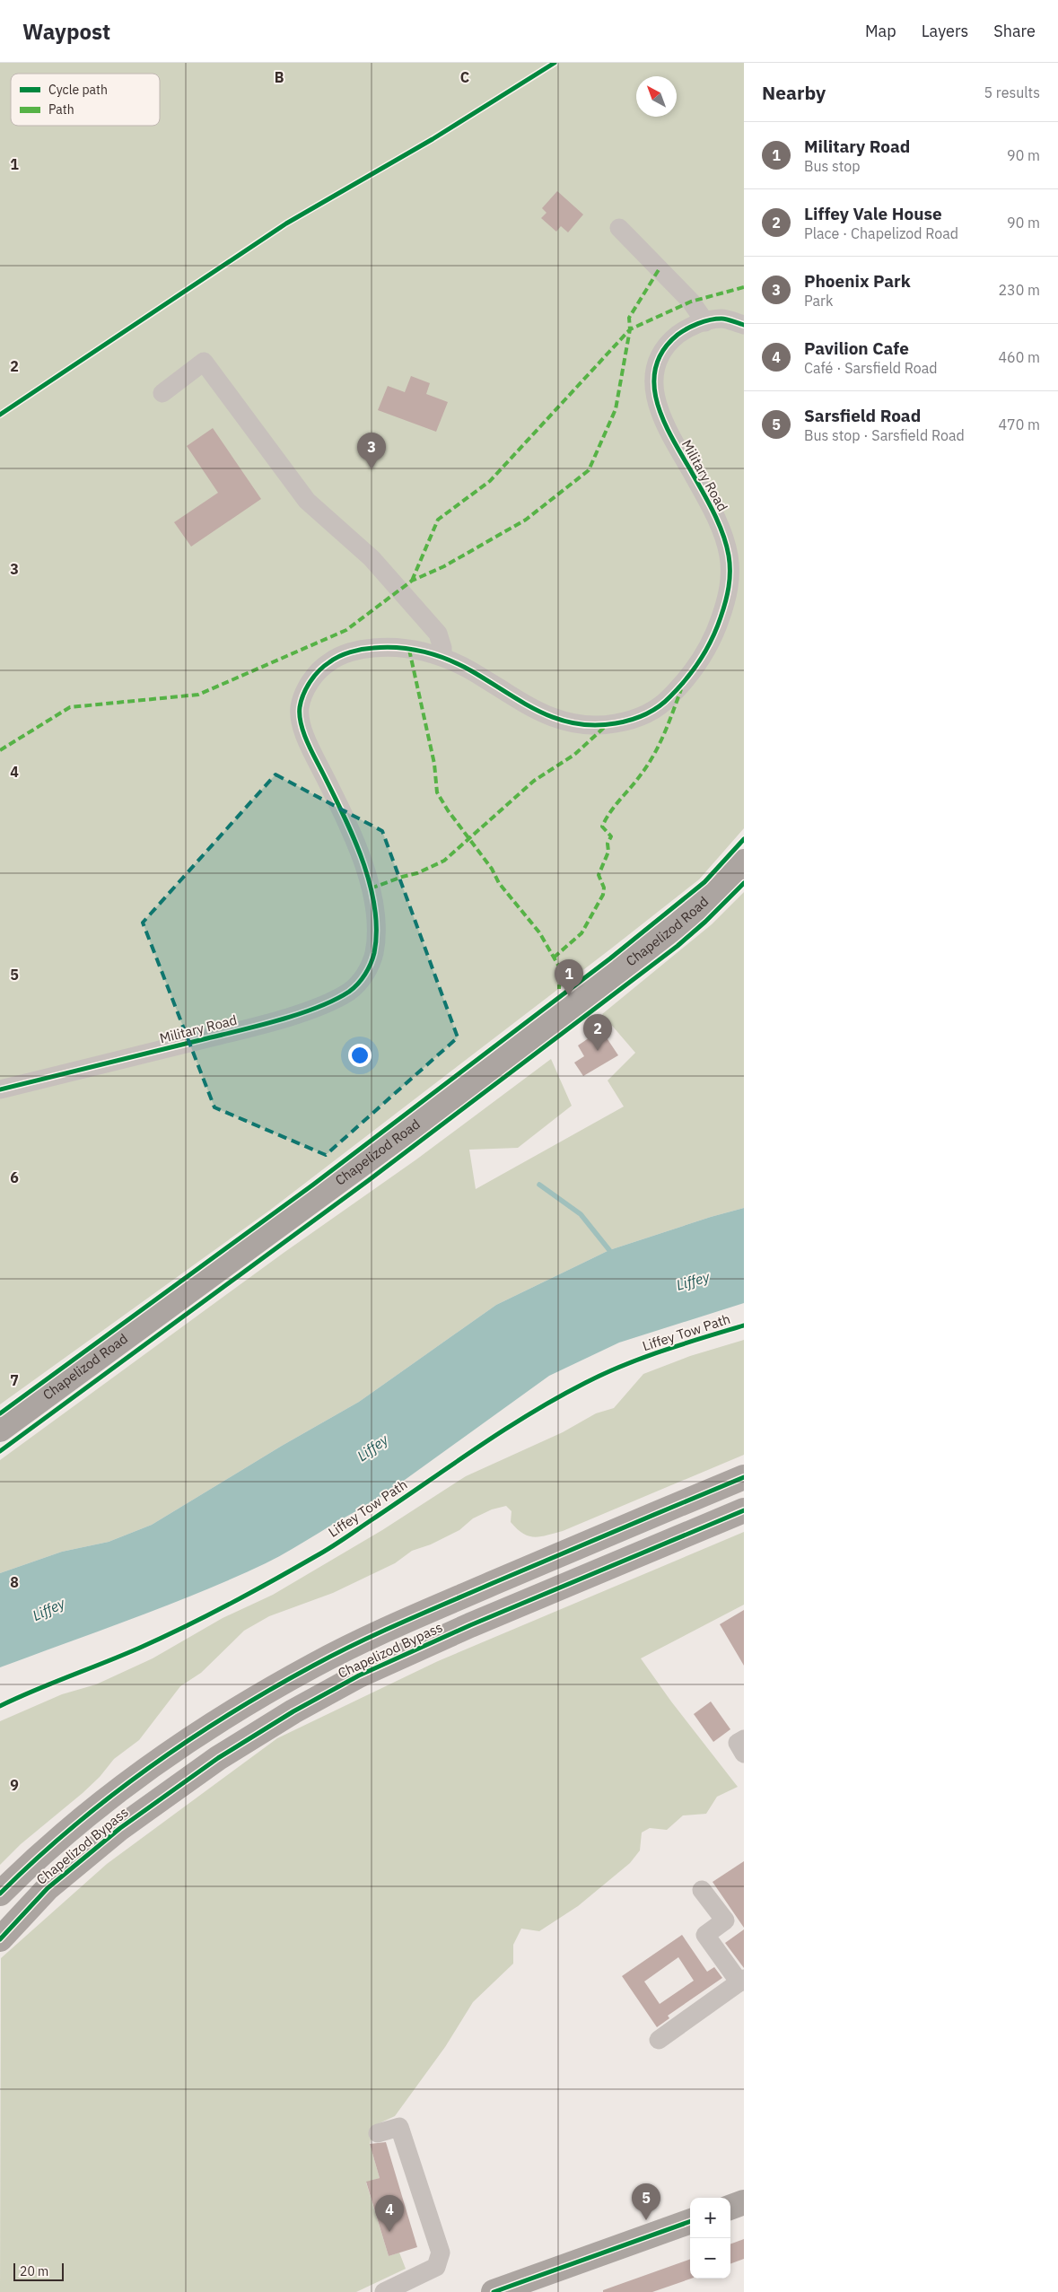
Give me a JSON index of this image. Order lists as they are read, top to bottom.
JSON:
{
  "streets": {
    "main road": ["Chapelizod Road", "Chapelizod Bypass"],
    "street": ["Military Road"],
    "cycle path": ["Liffey Tow Path"]
  },
  "water": ["Liffey"],
  "legend": ["Cycle path", "Path"],
  "scale_bar": "20 m",
  "north": "top left",
  "page": {
    "header": "Waypost",
    "nav": ["Map", "Layers", "Share"],
    "heading": ["Nearby", "5 results"],
    "list": [
      {
        "mark": "1",
        "name": "Military Road",
        "note": "Bus stop",
        "value": "90 m"
      },
      {
        "mark": "2",
        "name": "Liffey Vale House",
        "note": "Place · Chapelizod Road",
        "value": "90 m"
      },
      {
        "mark": "3",
        "name": "Phoenix Park",
        "note": "Park",
        "value": "230 m"
      },
      {
        "mark": "4",
        "name": "Pavilion Cafe",
        "note": "Café · Sarsfield Road",
        "value": "460 m"
      },
      {
        "mark": "5",
        "name": "Sarsfield Road",
        "note": "Bus stop · Sarsfield Road",
        "value": "470 m"
      }
    ],
    "pins": [
      "3",
      "1",
      "2",
      "5",
      "4"
    ],
    "map_buttons": ["+", "−"],
    "scale": "20 m"
  },
  "grid": {
    "columns": ["B", "C"],
    "rows": [
      "1",
      "2",
      "3",
      "4",
      "5",
      "6",
      "7",
      "8",
      "9"
    ]
  }
}
